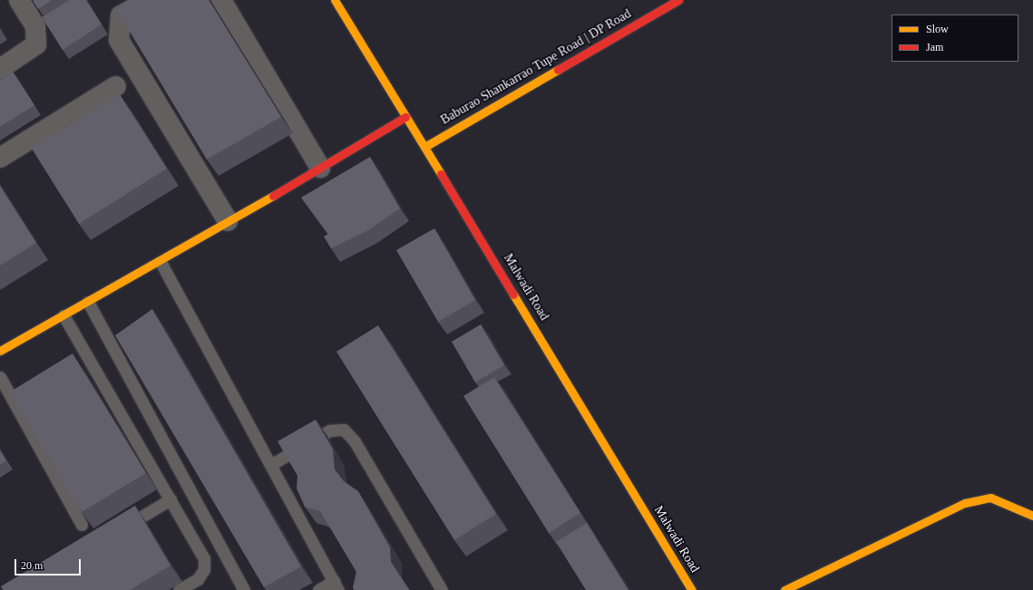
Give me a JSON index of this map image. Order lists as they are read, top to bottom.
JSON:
{
  "streets": {
    "street": ["Baburao Shankarrao Tupe Road | DP Road", "Malwadi Road"]
  },
  "crossings": [
    ["Baburao Shankarrao Tupe Road | DP Road", "Malwadi Road"]
  ],
  "legend": ["Slow", "Jam"],
  "scale_bar": "20 m"
}
